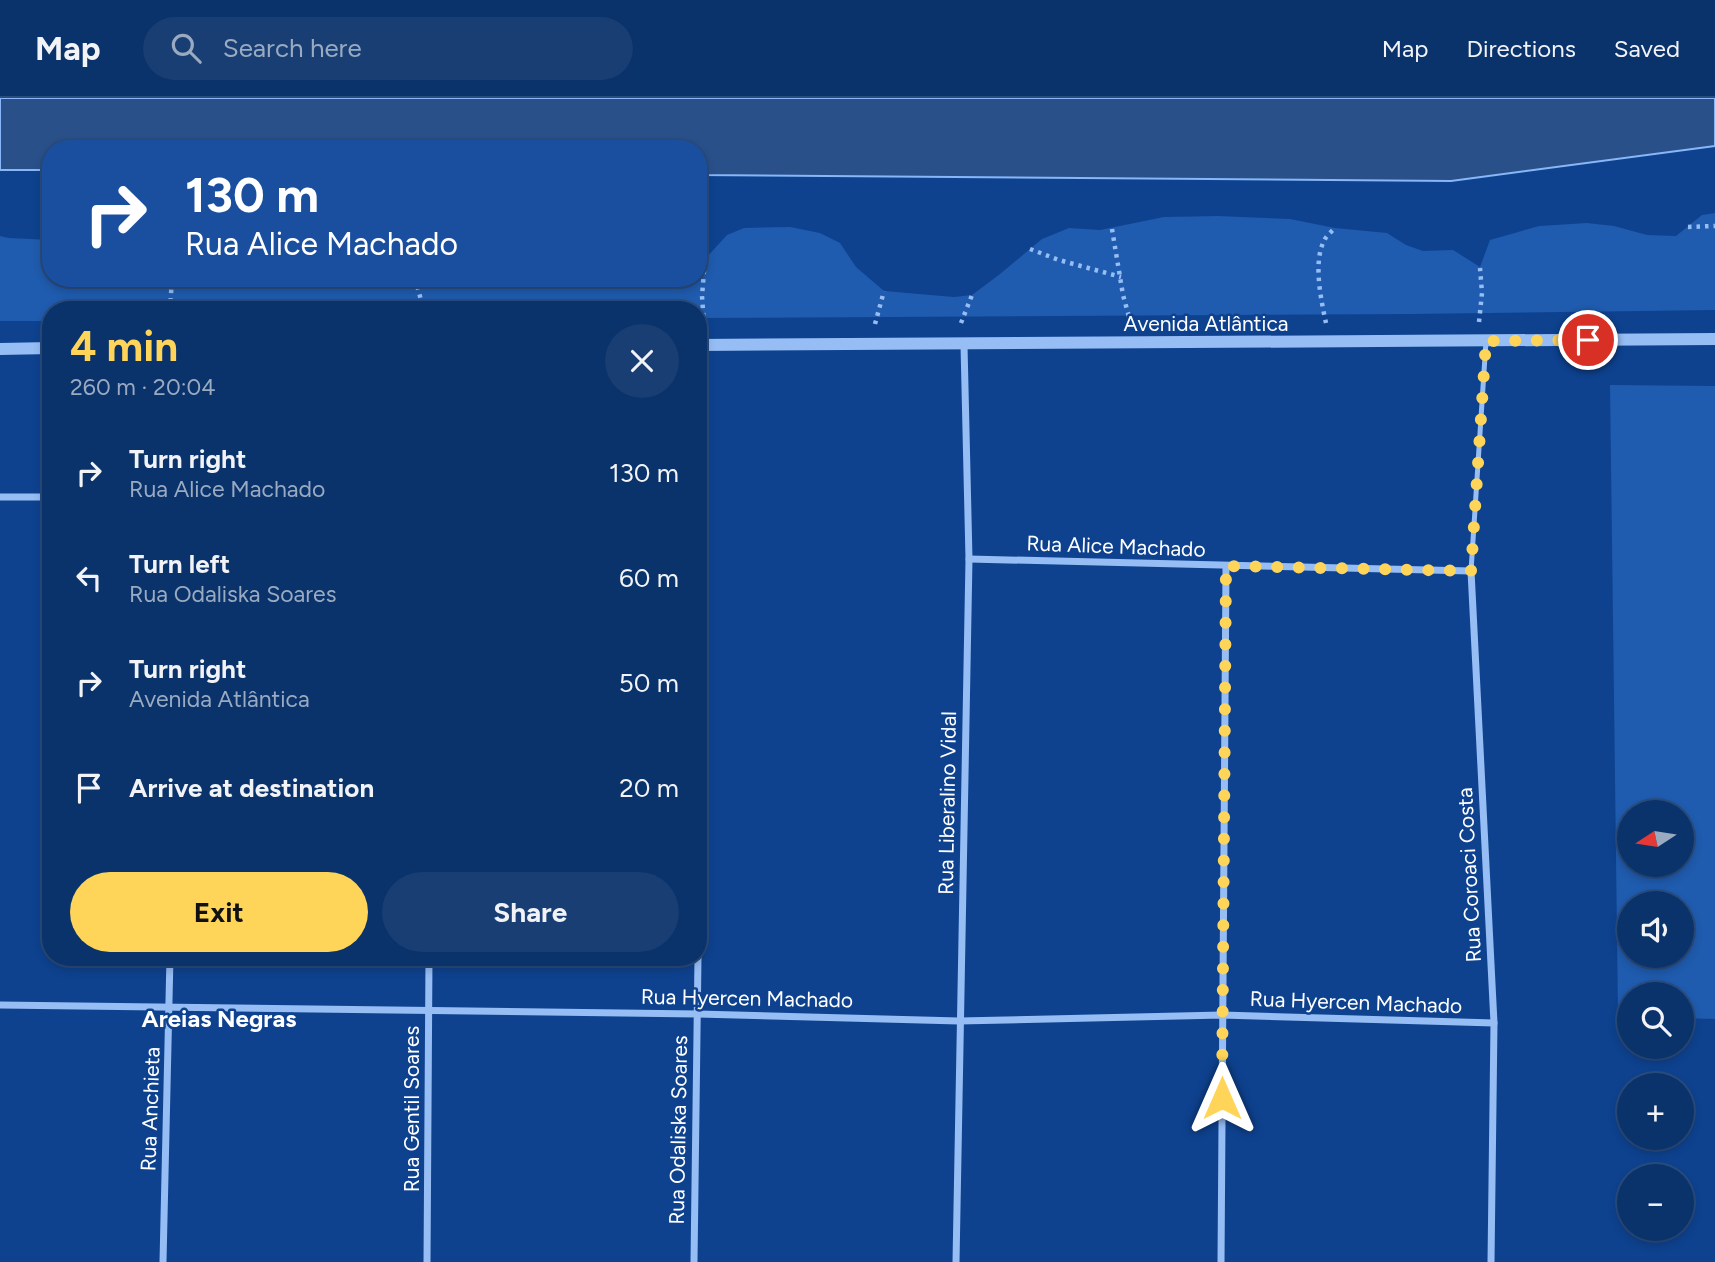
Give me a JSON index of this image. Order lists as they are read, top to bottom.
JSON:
{
  "streets": {
    "street": [
      "Avenida Atlântica",
      "Rua Alice Machado",
      "Rua Liberalino Vidal",
      "Rua Coroaci Costa",
      "Rua Hyercen Machado",
      "Rua Anchieta",
      "Rua Gentil Soares",
      "Rua Odaliska Soares"
    ]
  },
  "crossings": [
    ["Avenida Atlântica", "Rua Liberalino Vidal"],
    ["Rua Alice Machado", "Rua Liberalino Vidal"],
    ["Rua Alice Machado", "Rua Coroaci Costa"],
    ["Rua Liberalino Vidal", "Rua Hyercen Machado"],
    ["Rua Coroaci Costa", "Rua Hyercen Machado"],
    ["Rua Hyercen Machado", "Rua Anchieta"],
    ["Rua Hyercen Machado", "Rua Gentil Soares"],
    ["Rua Hyercen Machado", "Rua Odaliska Soares"]
  ],
  "districts": ["Areias Negras"],
  "north": "left",
  "page": {
    "header": "Map",
    "search": "Search here",
    "nav": ["Map", "Directions", "Saved"],
    "turn": ["130 m", "Rua Alice Machado"],
    "heading": ["4 min", "260 m · 20:04"],
    "list": [
      {
        "name": "Turn right",
        "note": "Rua Alice Machado",
        "value": "130 m"
      },
      {
        "name": "Turn left",
        "note": "Rua Odaliska Soares",
        "value": "60 m"
      },
      {
        "name": "Turn right",
        "note": "Avenida Atlântica",
        "value": "50 m"
      },
      {
        "name": "Arrive at destination",
        "value": "20 m"
      }
    ],
    "map_buttons": ["+", "−"],
    "buttons": ["Exit", "Share"]
  }
}
